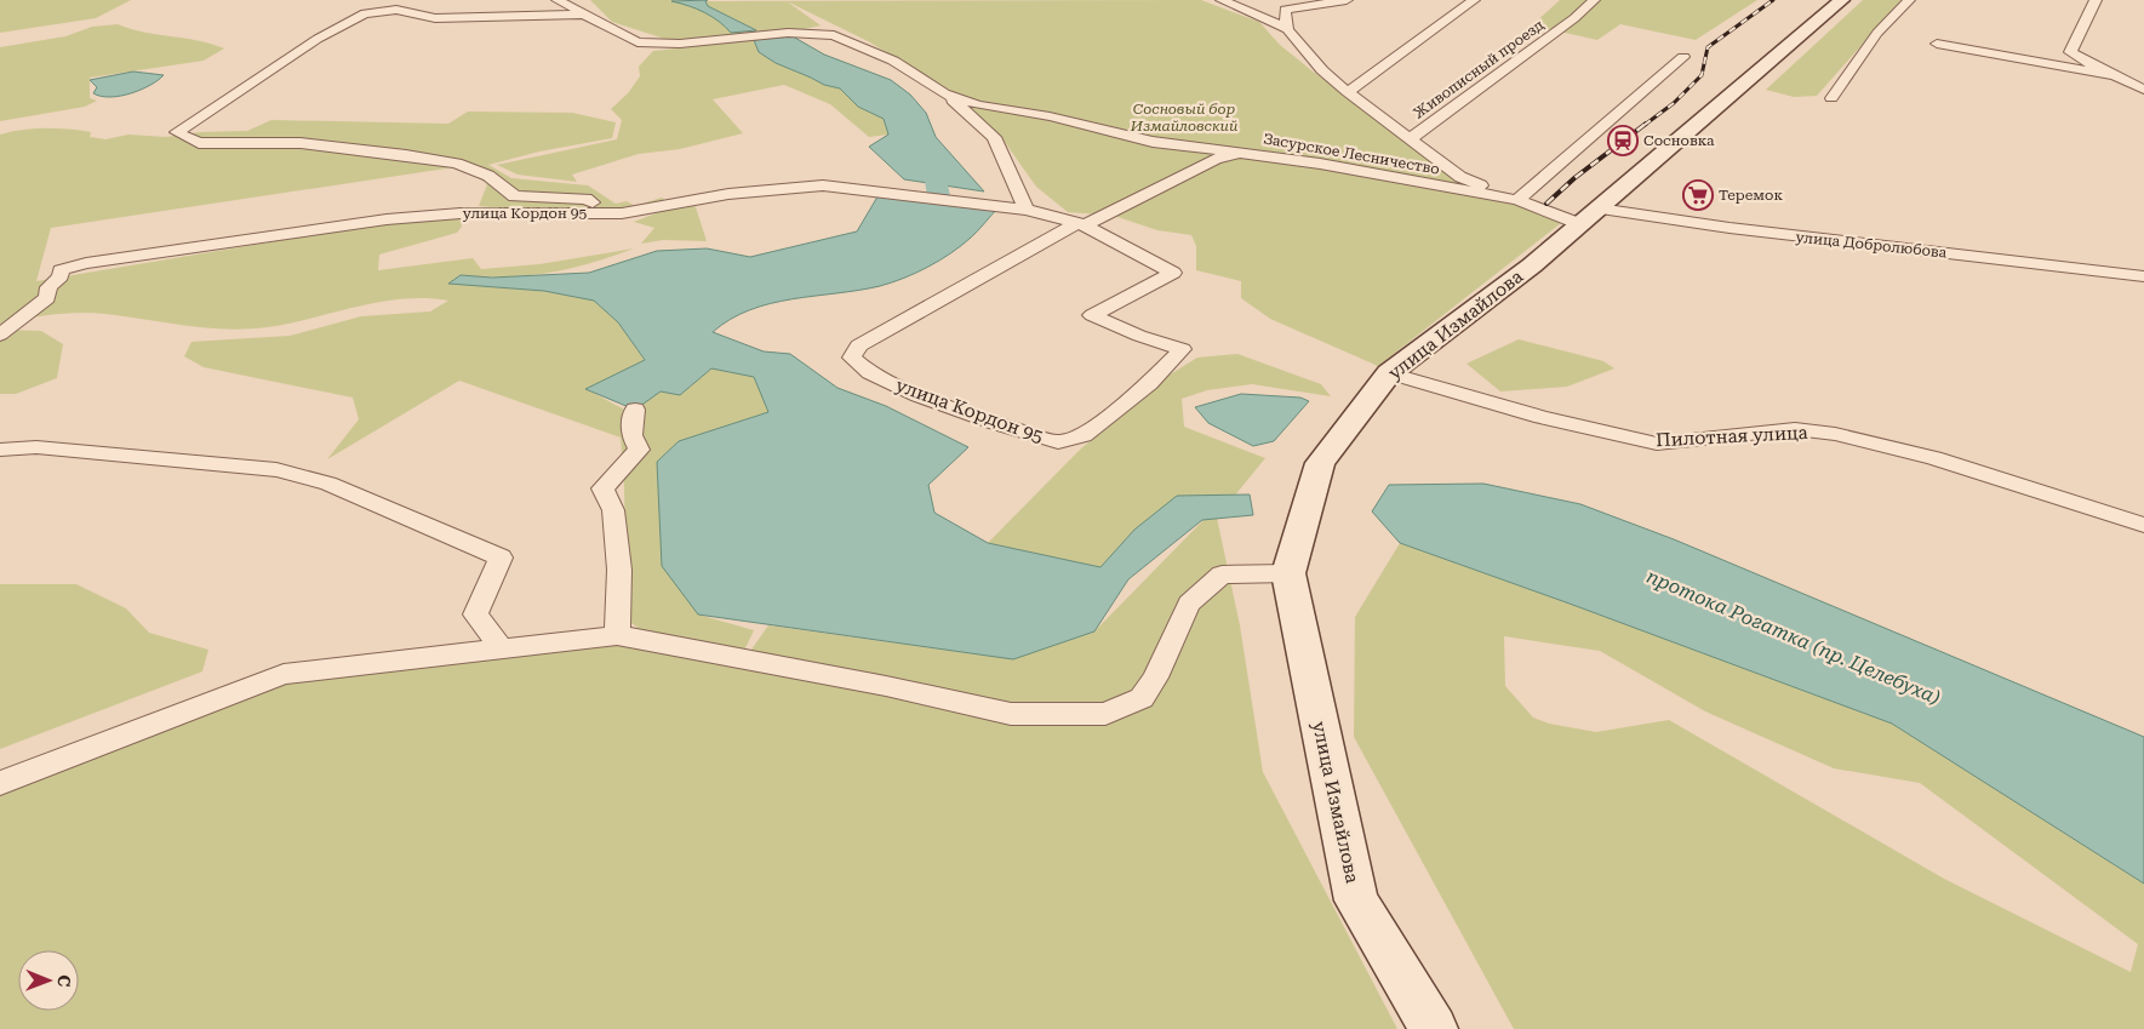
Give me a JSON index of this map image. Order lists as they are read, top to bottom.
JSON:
{
  "streets": {
    "main road": ["улица Измайлова"],
    "street": [
      "Живописный проезд",
      "Засурское Лесничество",
      "улица Кордон 95",
      "улица Добролюбова",
      "Пилотная улица"
    ]
  },
  "crossings": [
    ["Засурское Лесничество", "улица Кордон 95"],
    ["Засурское Лесничество", "улица Добролюбова"],
    ["улица Добролюбова", "улица Измайлова"],
    ["улица Измайлова", "Пилотная улица"]
  ],
  "water": ["протока Рогатка (пр. Целебуха)"],
  "parks": ["Сосновый бор Измайловский"],
  "places": {
    "station": ["Сосновка"],
    "supermarket": ["Теремок"]
  },
  "north": "right"
}
